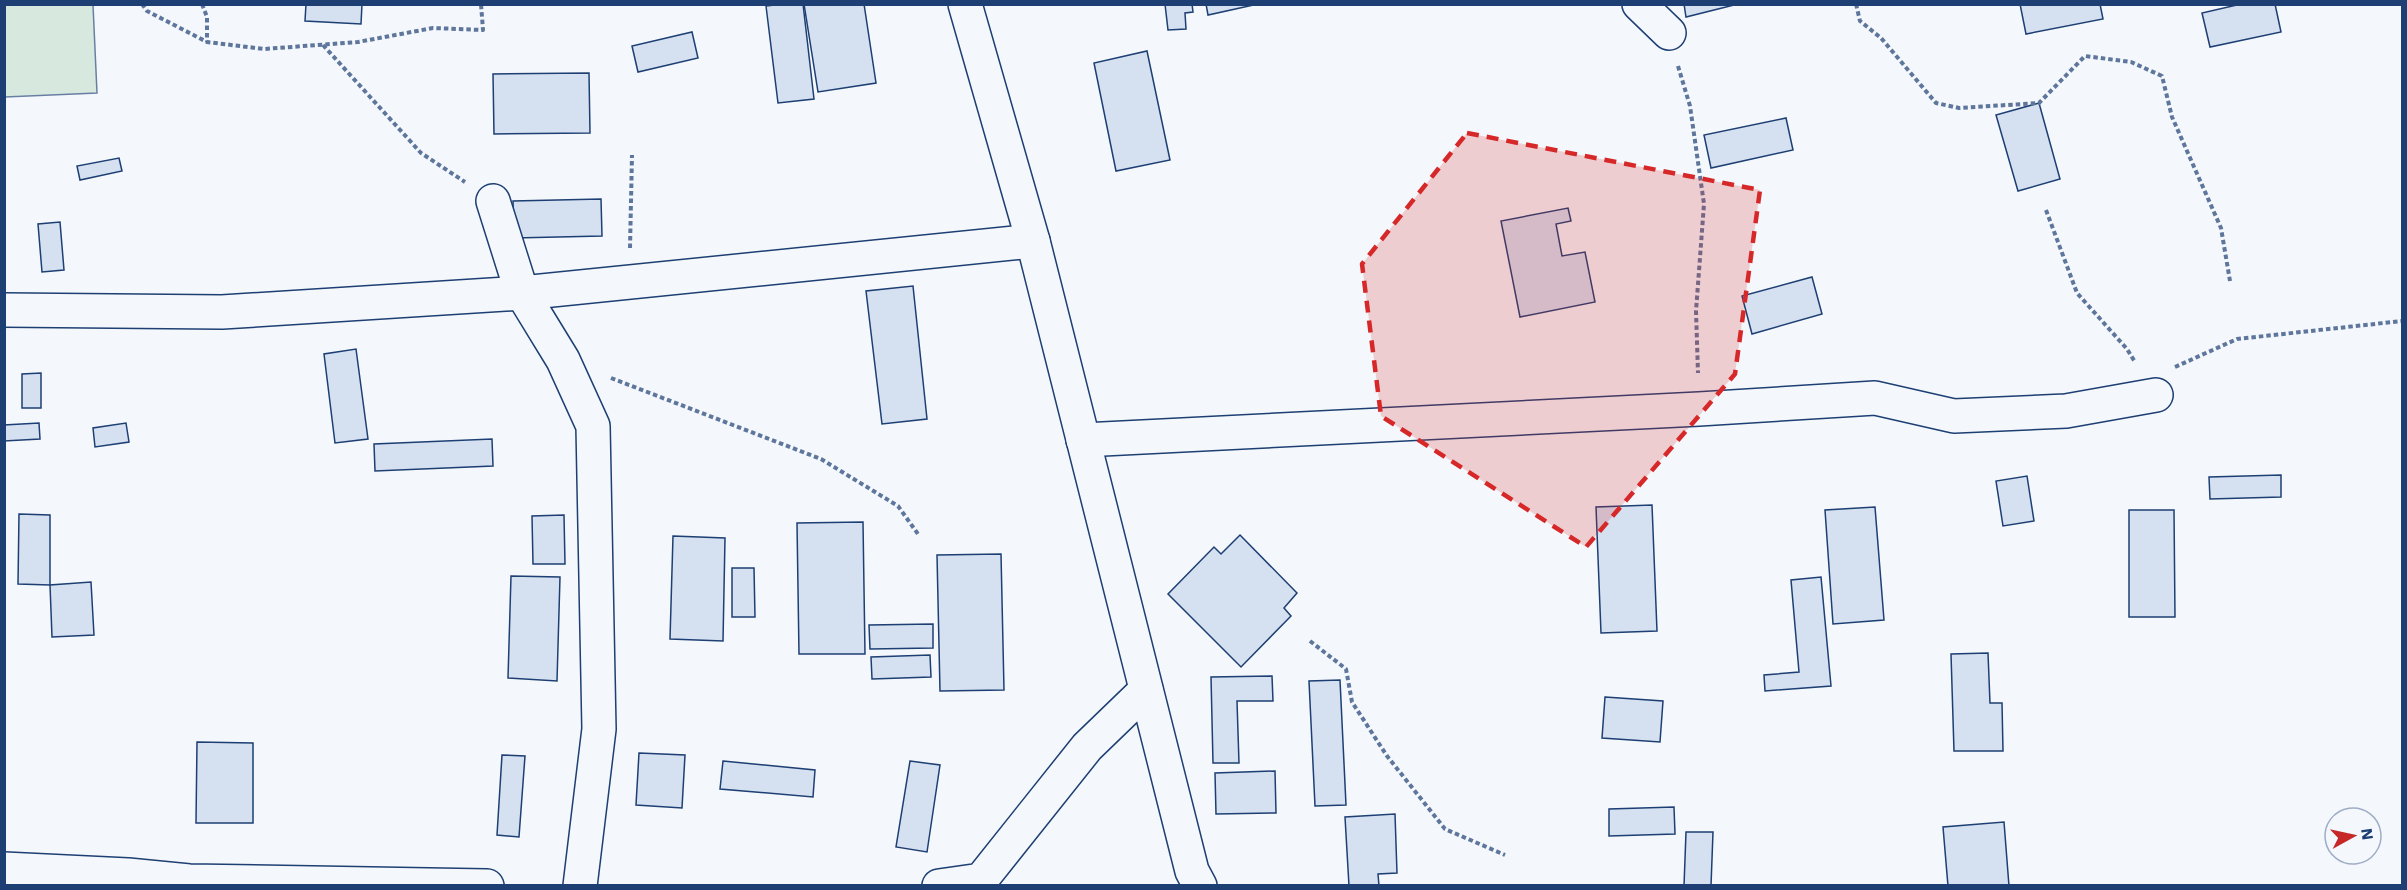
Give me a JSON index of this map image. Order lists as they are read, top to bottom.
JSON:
{
  "north": "right"
}
